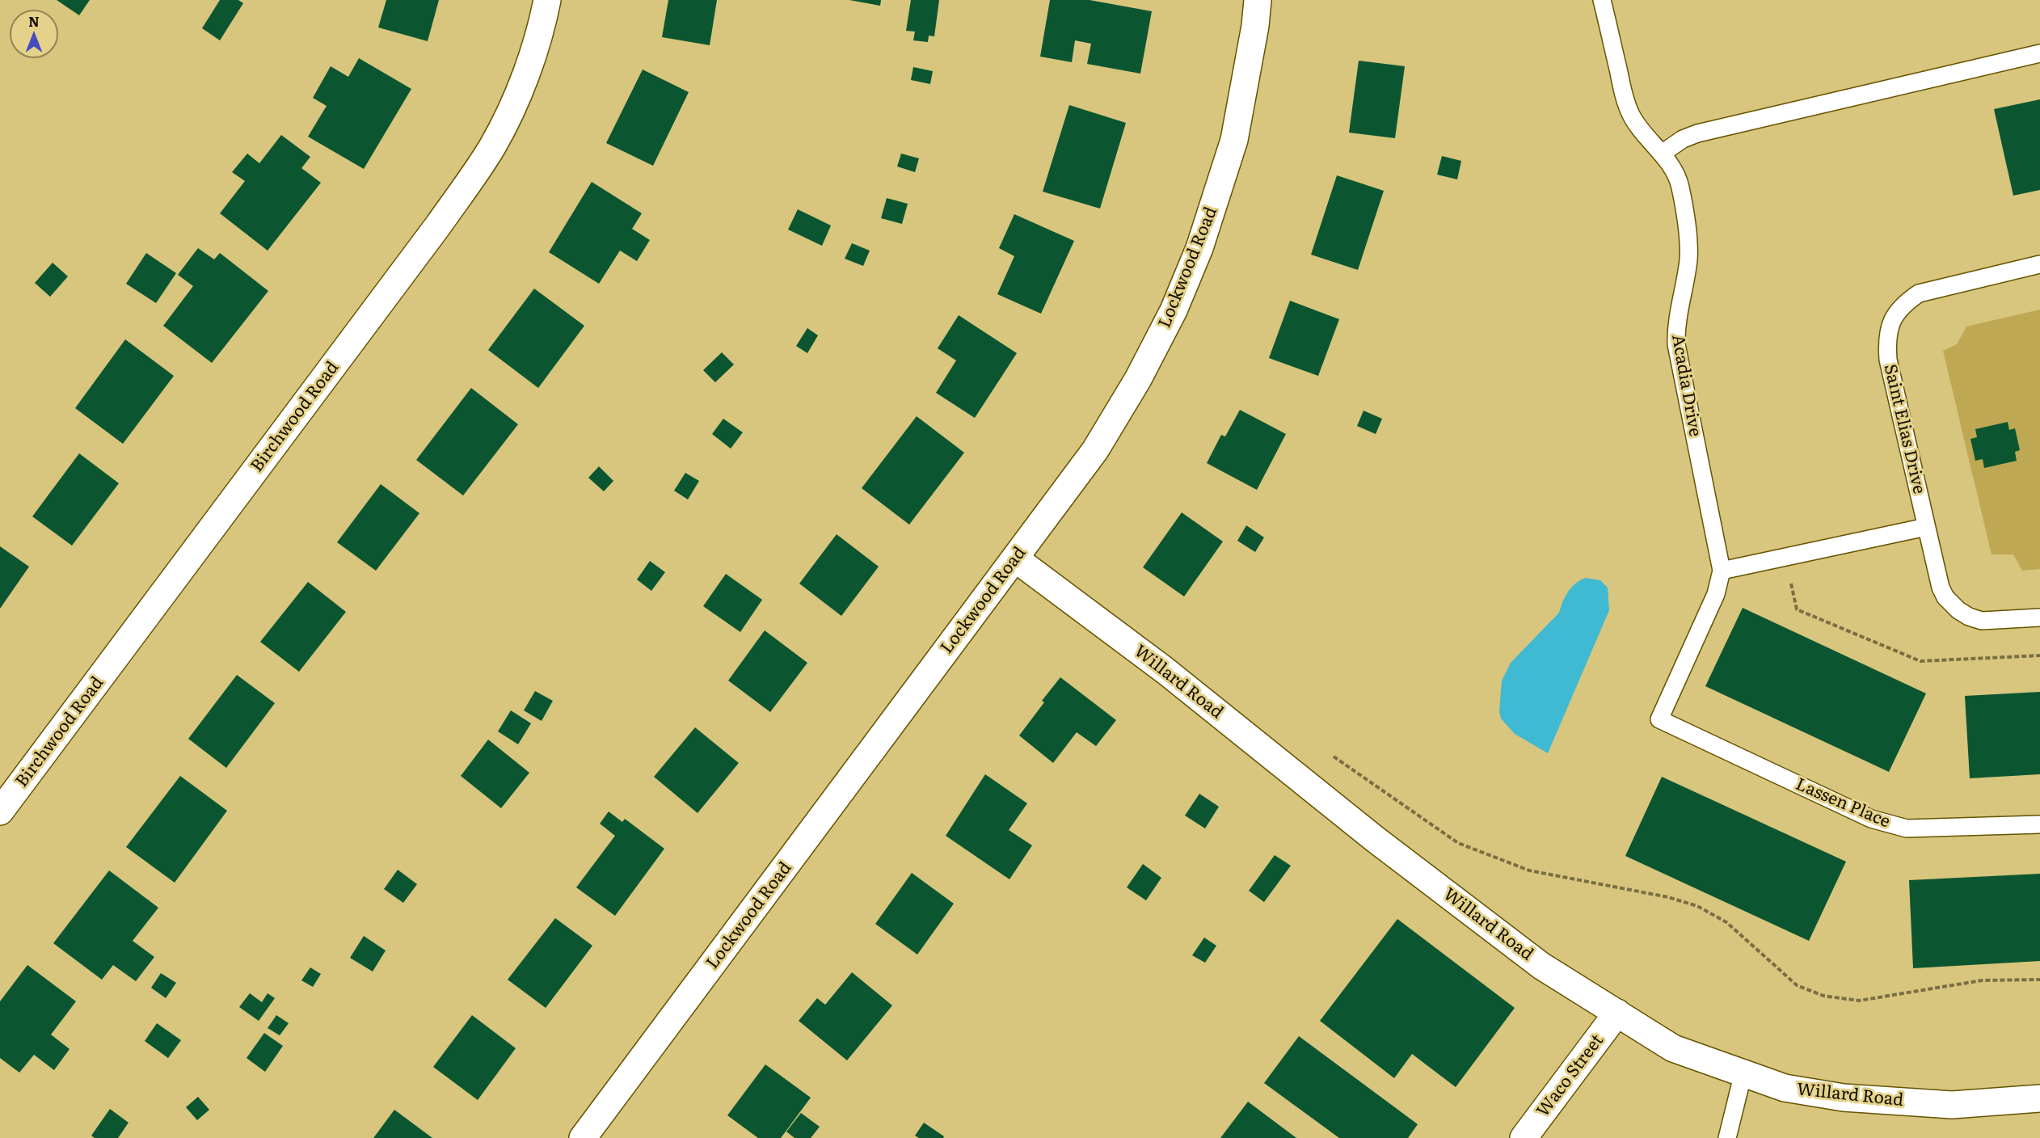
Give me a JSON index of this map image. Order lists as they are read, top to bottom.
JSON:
{
  "streets": {
    "street": [
      "Lockwood Road",
      "Birchwood Road",
      "Willard Road",
      "Waco Street"
    ],
    "lane": ["Acadia Drive", "Saint Elias Drive", "Lassen Place"]
  },
  "crossings": [
    ["Lockwood Road", "Willard Road"],
    ["Acadia Drive", "Lassen Place"],
    ["Willard Road", "Waco Street"]
  ],
  "north": "top"
}
